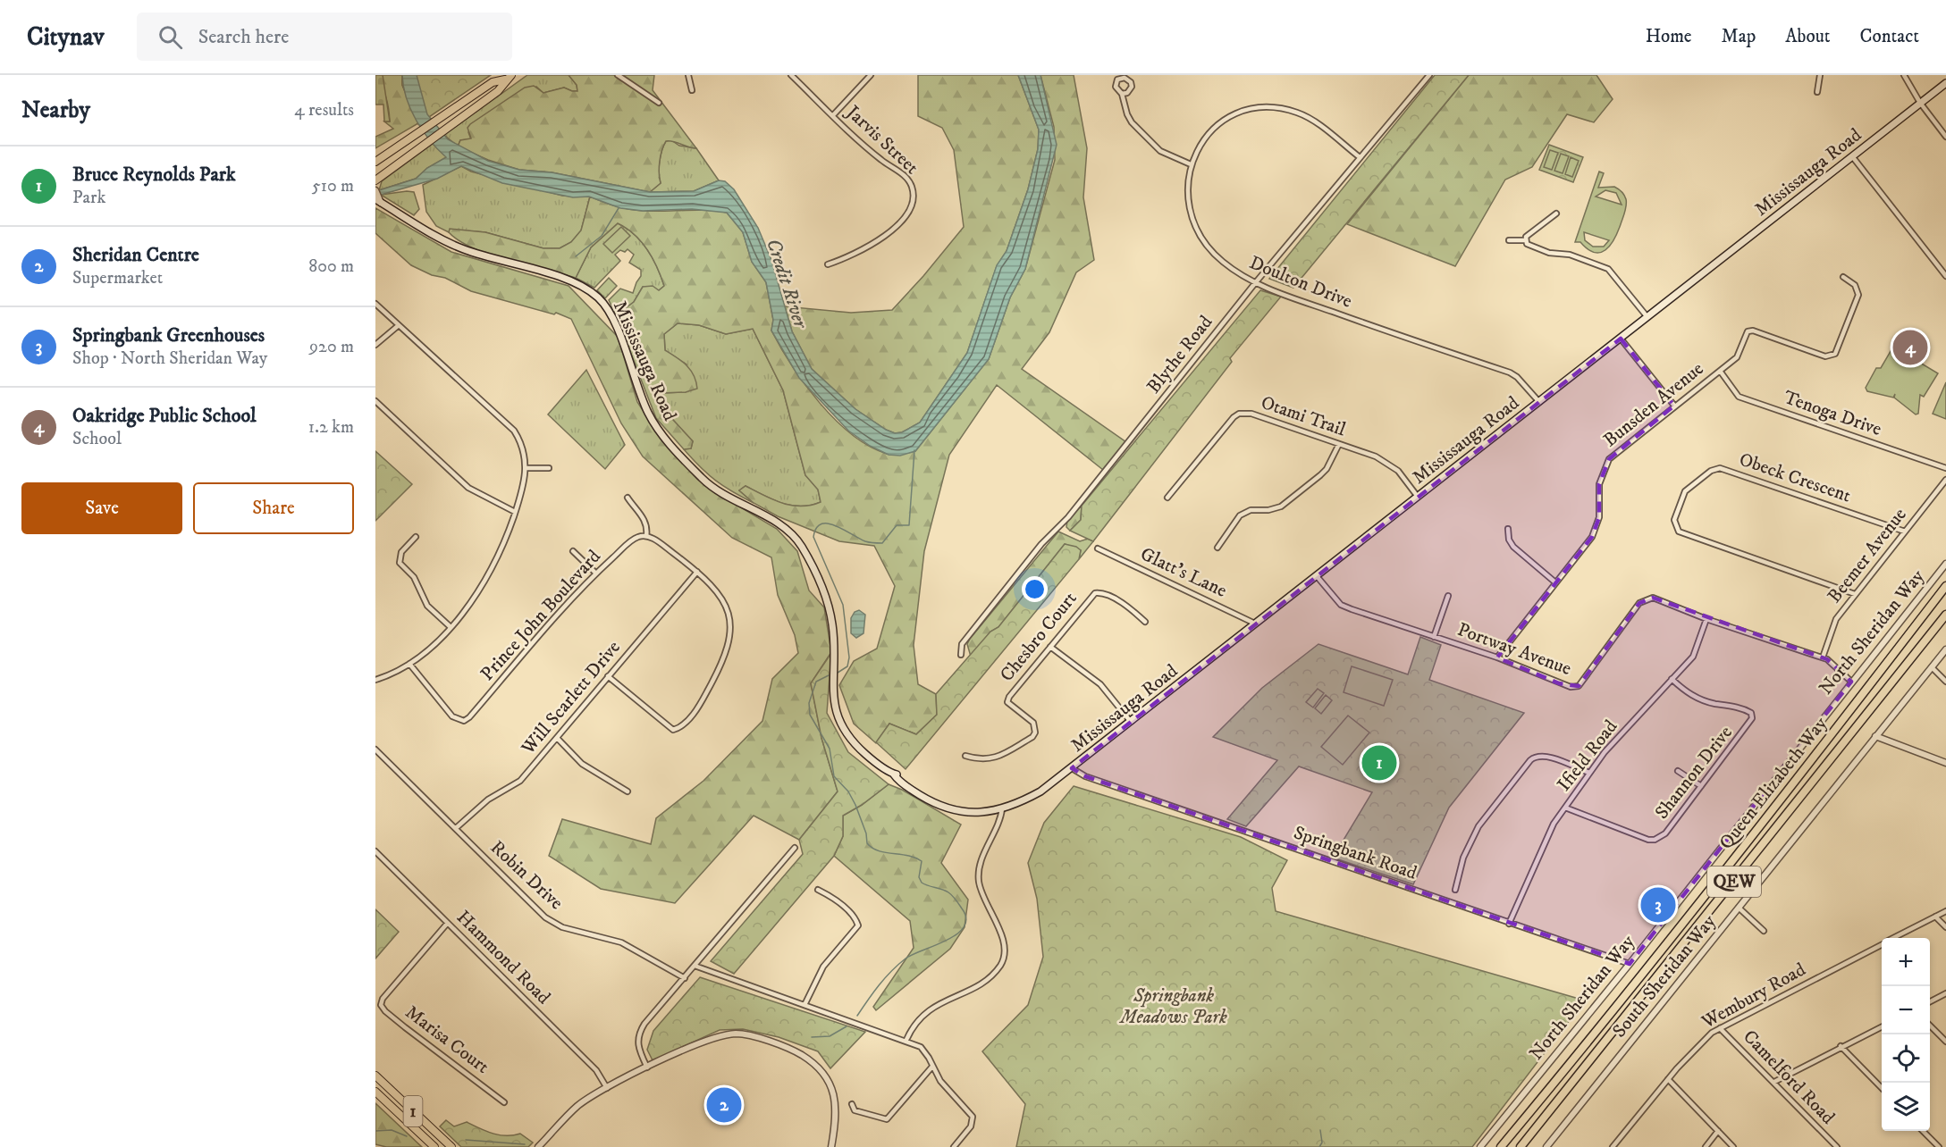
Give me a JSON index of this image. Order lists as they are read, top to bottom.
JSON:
{
  "streets": {
    "highway": ["Queen Elizabeth Way", "QEW"],
    "main road": ["Mississauga Road", "1"],
    "street": [
      "Jarvis Street",
      "Doulton Drive",
      "Blythe Road",
      "Bunsden Avenue",
      "Tenoga Drive",
      "Otami Trail",
      "Obeck Crescent",
      "Beemer Avenue",
      "Glatt's Lane",
      "Prince John Boulevard",
      "North Sheridan Way",
      "Chesbro Court",
      "Portway Avenue",
      "Will Scarlett Drive",
      "Ifield Road",
      "Shannon Drive",
      "Springbank Road",
      "Robin Drive",
      "Hammond Road",
      "South Sheridan Way",
      "Wembury Road",
      "Marisa Court",
      "Camelford Road"
    ]
  },
  "crossings": [
    ["Mississauga Road", "Doulton Drive"],
    ["Mississauga Road", "Otami Trail"],
    ["Mississauga Road", "Glatt's Lane"],
    ["Mississauga Road", "Portway Avenue"],
    ["Mississauga Road", "Springbank Road"],
    ["Doulton Drive", "Blythe Road"],
    ["Bunsden Avenue", "Tenoga Drive"],
    ["Bunsden Avenue", "Portway Avenue"],
    ["Obeck Crescent", "Beemer Avenue"],
    ["Beemer Avenue", "Portway Avenue"],
    ["North Sheridan Way", "Portway Avenue"],
    ["North Sheridan Way", "Springbank Road"],
    ["Portway Avenue", "Ifield Road"],
    ["Will Scarlett Drive", "Robin Drive"],
    ["Ifield Road", "Shannon Drive"],
    ["Ifield Road", "Springbank Road"],
    ["Hammond Road", "Marisa Court"],
    ["Wembury Road", "Camelford Road"]
  ],
  "water": ["Credit River"],
  "parks": ["Springbank Meadows Park"],
  "page": {
    "header": "Citynav",
    "search": "Search here",
    "nav": [
      "Home",
      "Map",
      "About",
      "Contact"
    ],
    "heading": ["Nearby", "4 results"],
    "list": [
      {
        "mark": "1",
        "name": "Bruce Reynolds Park",
        "note": "Park",
        "value": "510 m"
      },
      {
        "mark": "2",
        "name": "Sheridan Centre",
        "note": "Supermarket",
        "value": "800 m"
      },
      {
        "mark": "3",
        "name": "Springbank Greenhouses",
        "note": "Shop · North Sheridan Way",
        "value": "920 m"
      },
      {
        "mark": "4",
        "name": "Oakridge Public School",
        "note": "School",
        "value": "1.2 km"
      }
    ],
    "pins": [
      "4",
      "1",
      "3",
      "2"
    ],
    "buttons": ["Save", "Share"],
    "map_buttons": ["+", "−"]
  }
}
